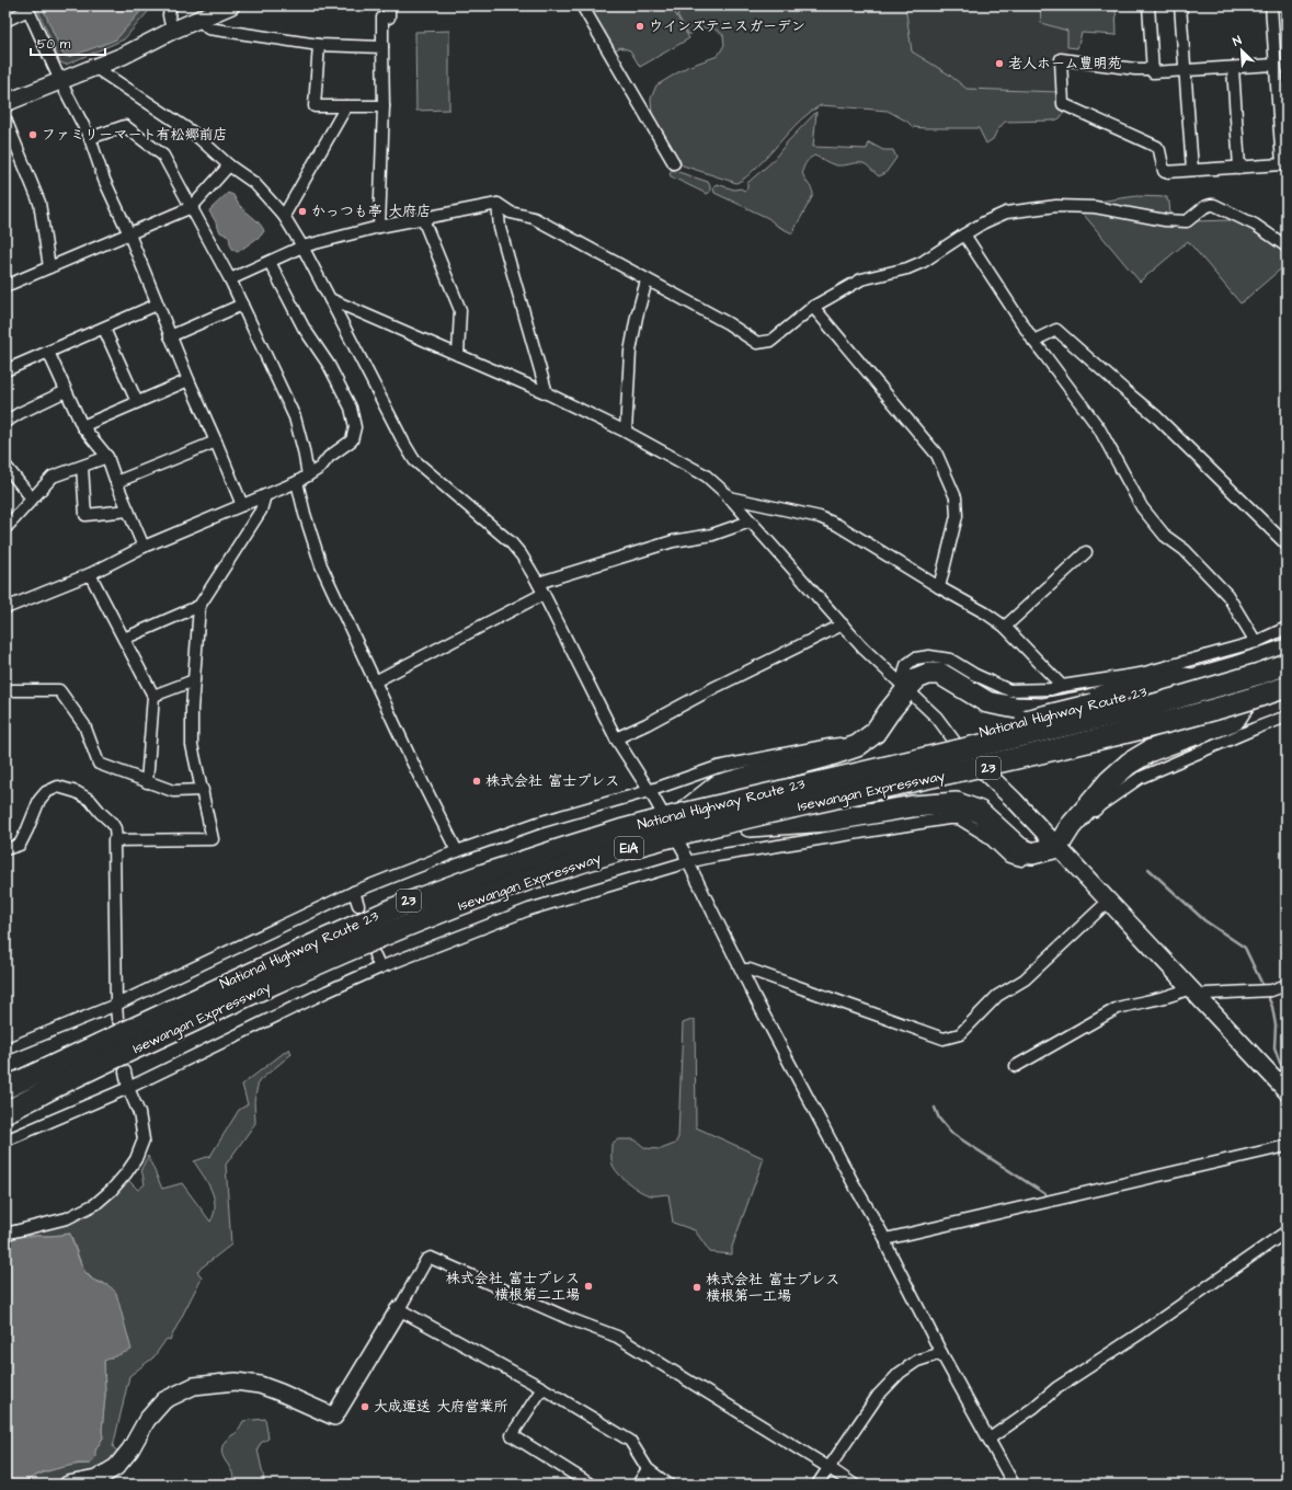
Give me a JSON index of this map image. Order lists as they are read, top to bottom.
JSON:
{
  "streets": {
    "highway": [
      "National Highway Route 23",
      "23",
      "Isewangan Expressway",
      "E1A"
    ]
  },
  "crossings": [
    ["National Highway Route 23", "Isewangan Expressway"]
  ],
  "places": [
    "ウインズテニスガーデン",
    "老人ホーム豊明苑",
    "ファミリーマート有松郷前店",
    "かっつも亭 大府店",
    "株式会社 富士プレス",
    "株式会社 富士プレス 横根第二工場",
    "株式会社 富士プレス 横根第一工場",
    "大成運送 大府営業所"
  ],
  "scale_bar": "50 m",
  "north": "top left"
}
